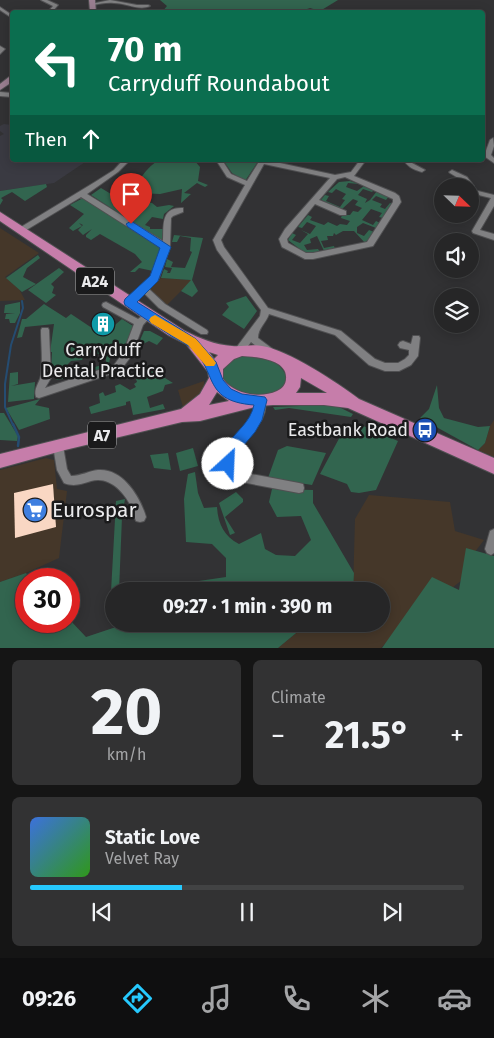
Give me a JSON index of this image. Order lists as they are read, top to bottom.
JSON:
{
  "streets": {
    "highway": ["A24", "A7"]
  },
  "crossings": [
    ["A24", "A7"]
  ],
  "places": {
    "building": ["Carryduff Dental Practice"],
    "bus stop": ["Eastbank Road"],
    "supermarket": ["Eurospar"]
  },
  "north": "bottom right",
  "page": {
    "turn": ["70 m", "Carryduff Roundabout"],
    "then": "Then",
    "limit": "30",
    "trip": "09:27 · 1 min · 390 m",
    "tile": [
      ["20", "km/h"],
      "Climate"
    ],
    "heat": ["−", "21.5°", "+"],
    "song": ["Static Love", "Velvet Ray"],
    "tabs": "09:26"
  }
}
